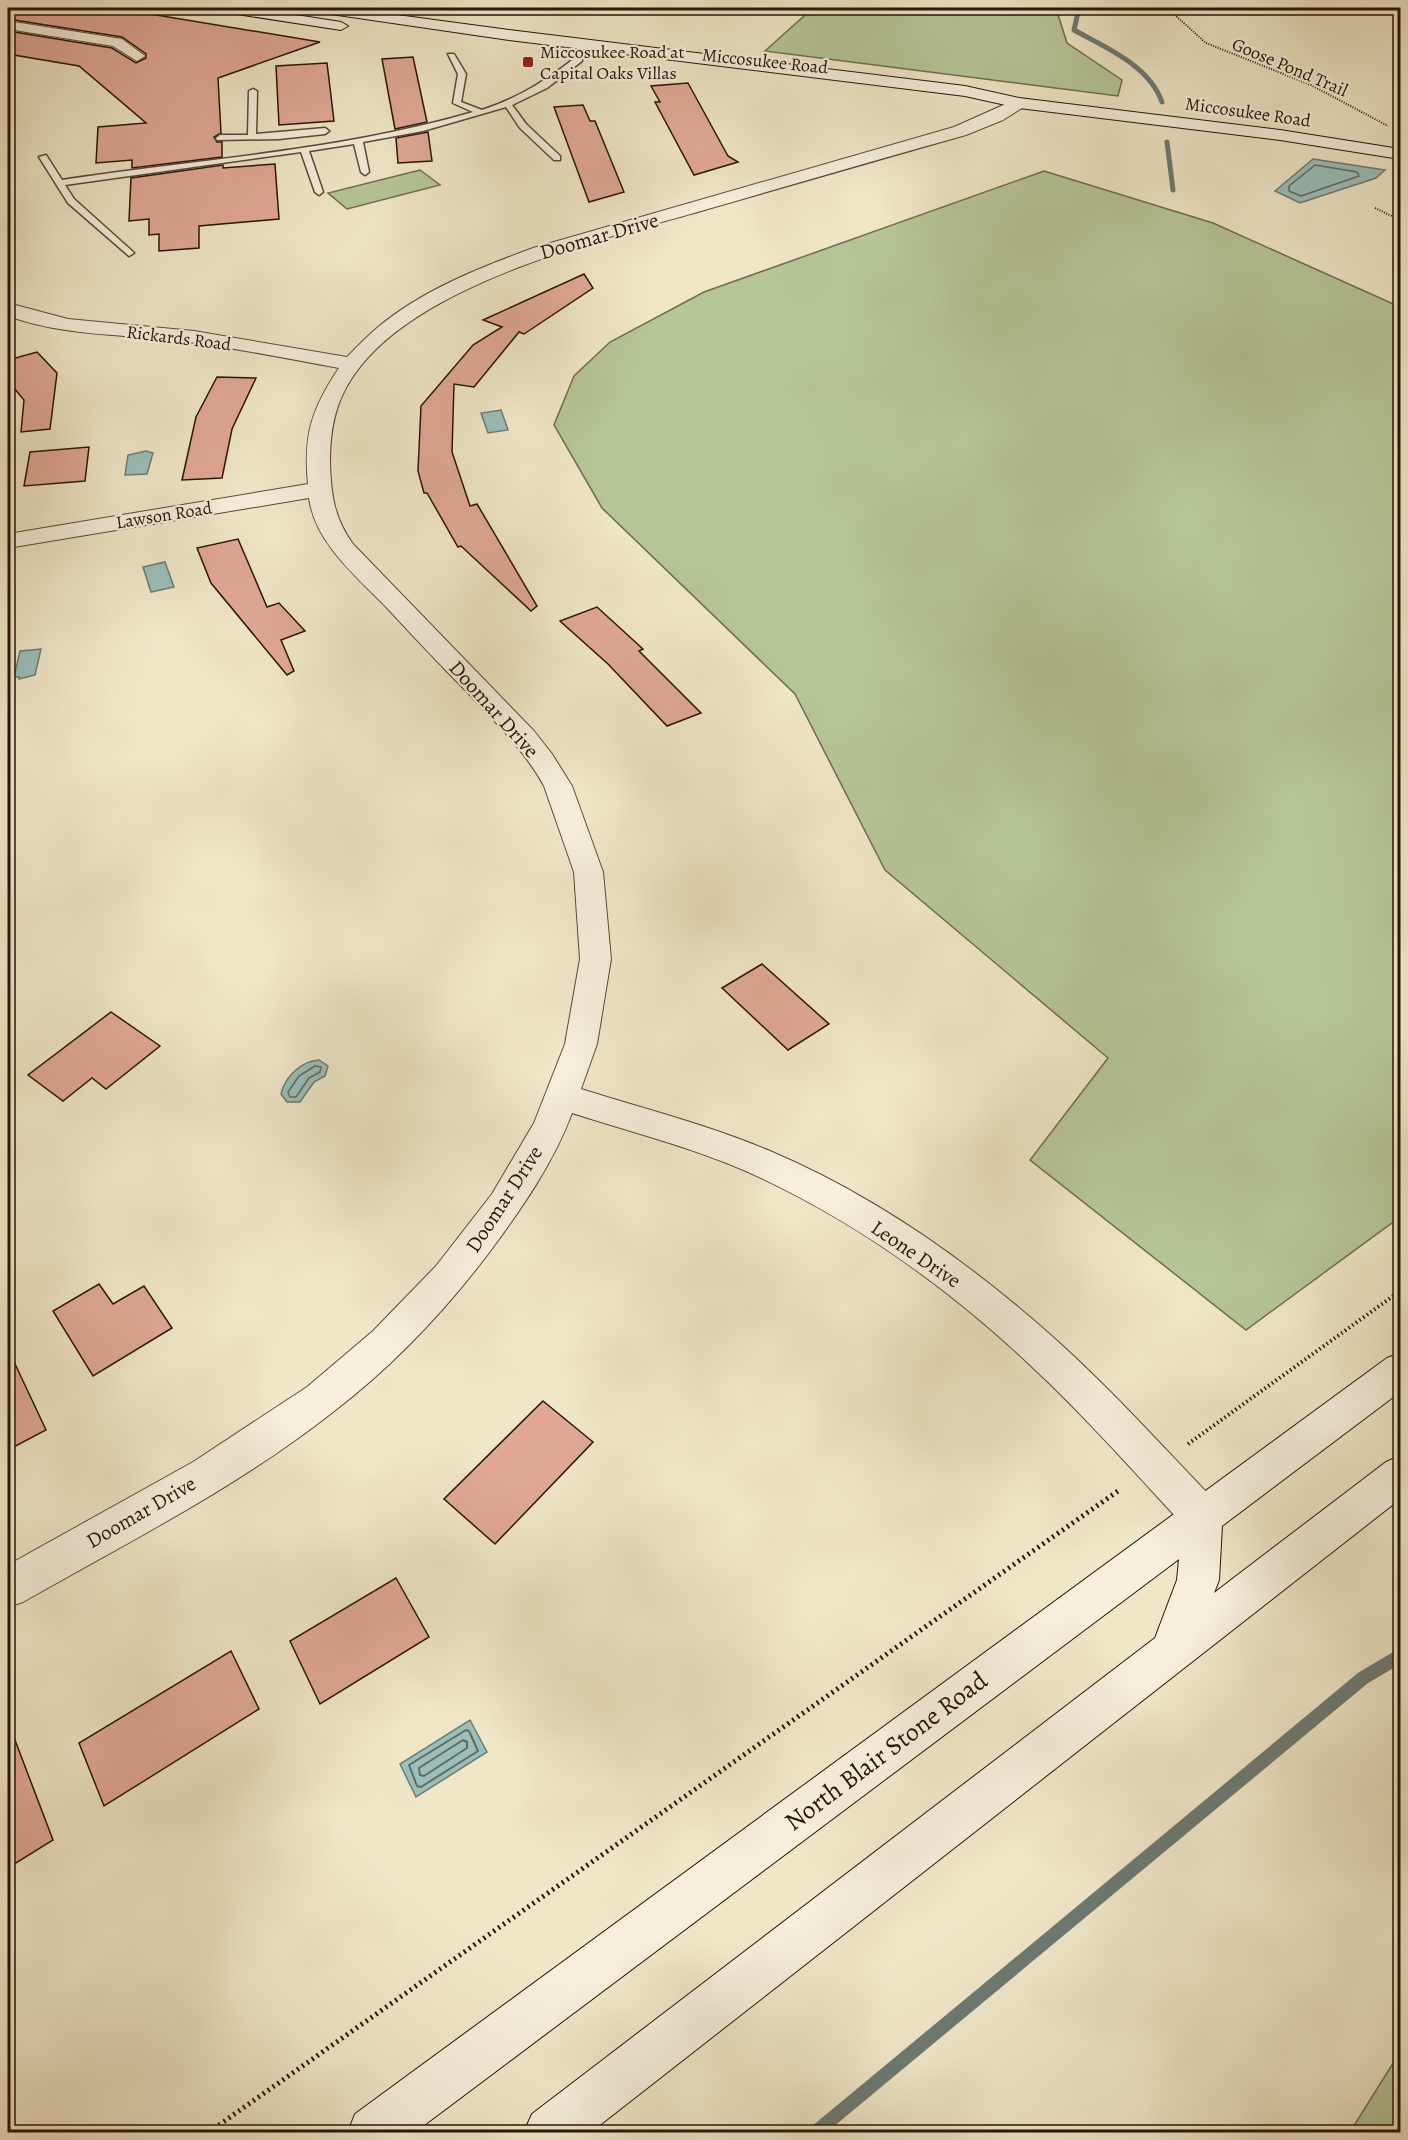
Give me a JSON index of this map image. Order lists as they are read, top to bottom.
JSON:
{
  "streets": {
    "street": [
      "Miccosukee Road",
      "Doomar Drive",
      "Rickards Road",
      "Lawson Road",
      "Leone Drive",
      "North Blair Stone Road"
    ],
    "path": ["Goose Pond Trail"]
  },
  "crossings": [
    ["Miccosukee Road", "Goose Pond Trail"],
    ["Miccosukee Road", "Doomar Drive"],
    ["Doomar Drive", "Rickards Road"],
    ["Doomar Drive", "Lawson Road"],
    ["Doomar Drive", "Leone Drive"],
    ["Leone Drive", "North Blair Stone Road"]
  ],
  "places": {
    "transit": ["Miccosukee Road at Capital Oaks Villas"]
  }
}
